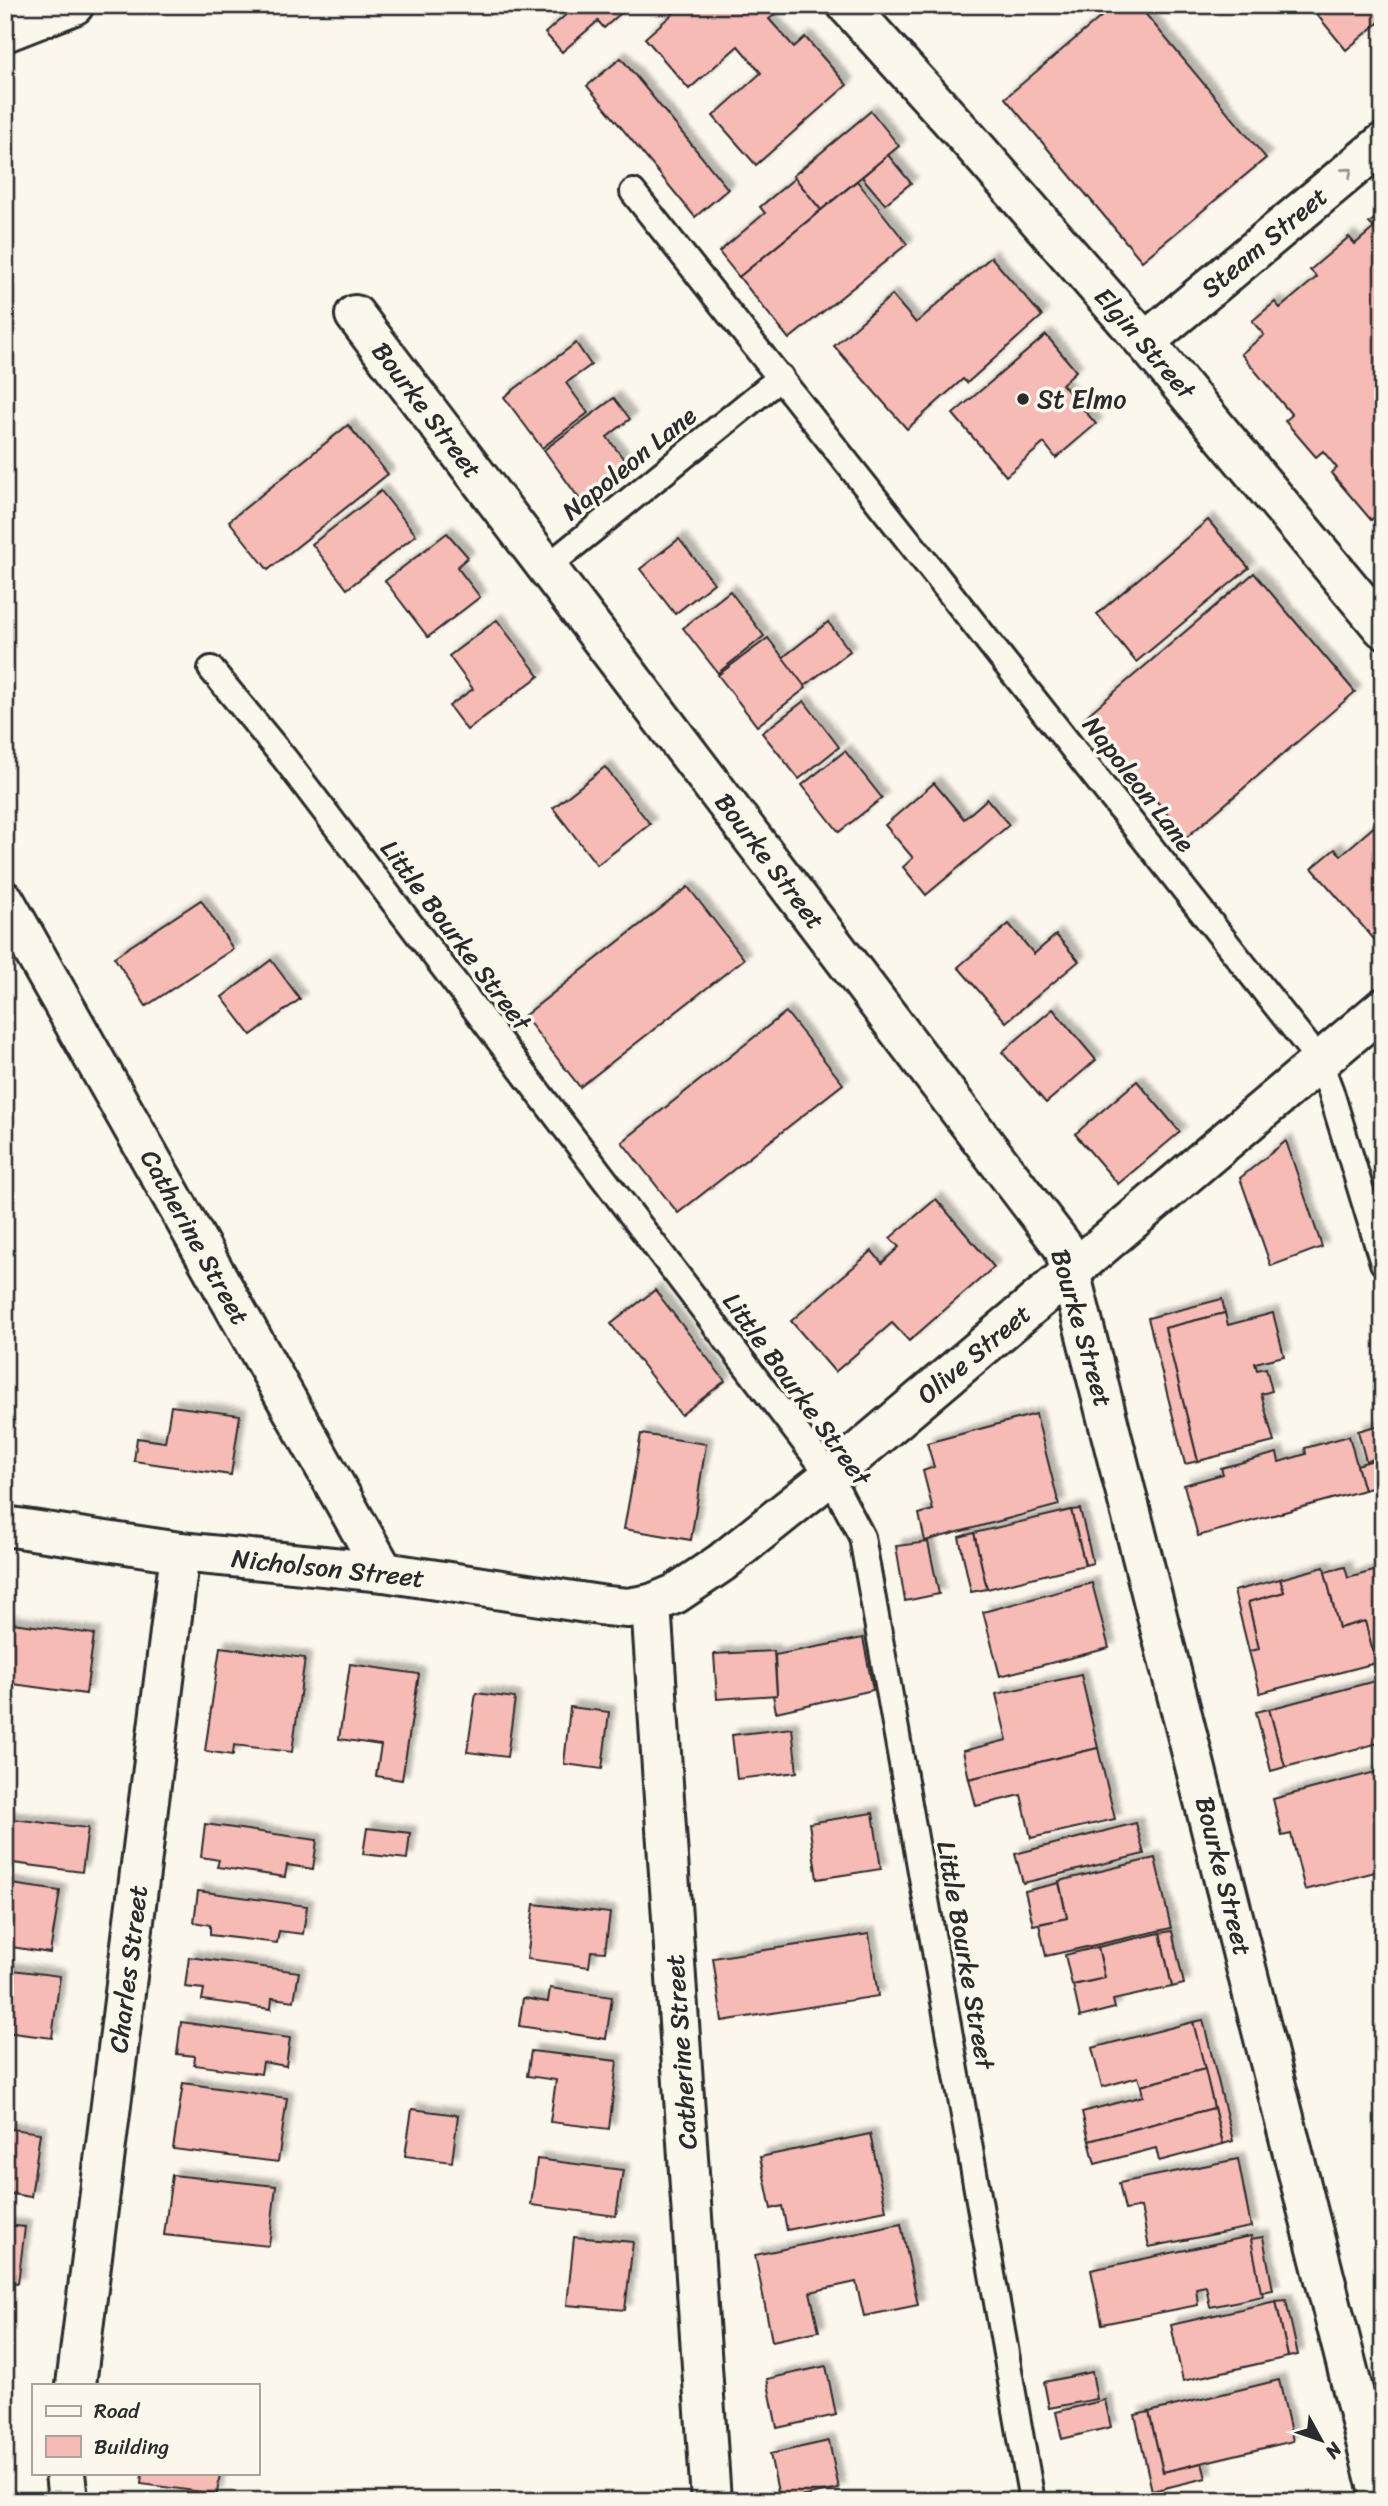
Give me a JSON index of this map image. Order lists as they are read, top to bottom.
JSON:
{
  "streets": {
    "street": [
      "Steam Street",
      "Elgin Street",
      "Bourke Street",
      "Catherine Street",
      "Olive Street",
      "Nicholson Street",
      "Charles Street"
    ],
    "lane": ["Napoleon Lane", "Little Bourke Street"]
  },
  "crossings": [
    ["Steam Street", "Elgin Street"],
    ["Bourke Street", "Napoleon Lane"],
    ["Bourke Street", "Olive Street"],
    ["Napoleon Lane", "Olive Street"],
    ["Little Bourke Street", "Olive Street"],
    ["Catherine Street", "Olive Street"],
    ["Catherine Street", "Nicholson Street"],
    ["Olive Street", "Nicholson Street"],
    ["Nicholson Street", "Charles Street"]
  ],
  "one_way": ["Steam Street"],
  "places": ["St Elmo"],
  "legend": ["Road", "Building"],
  "north": "bottom right"
}
